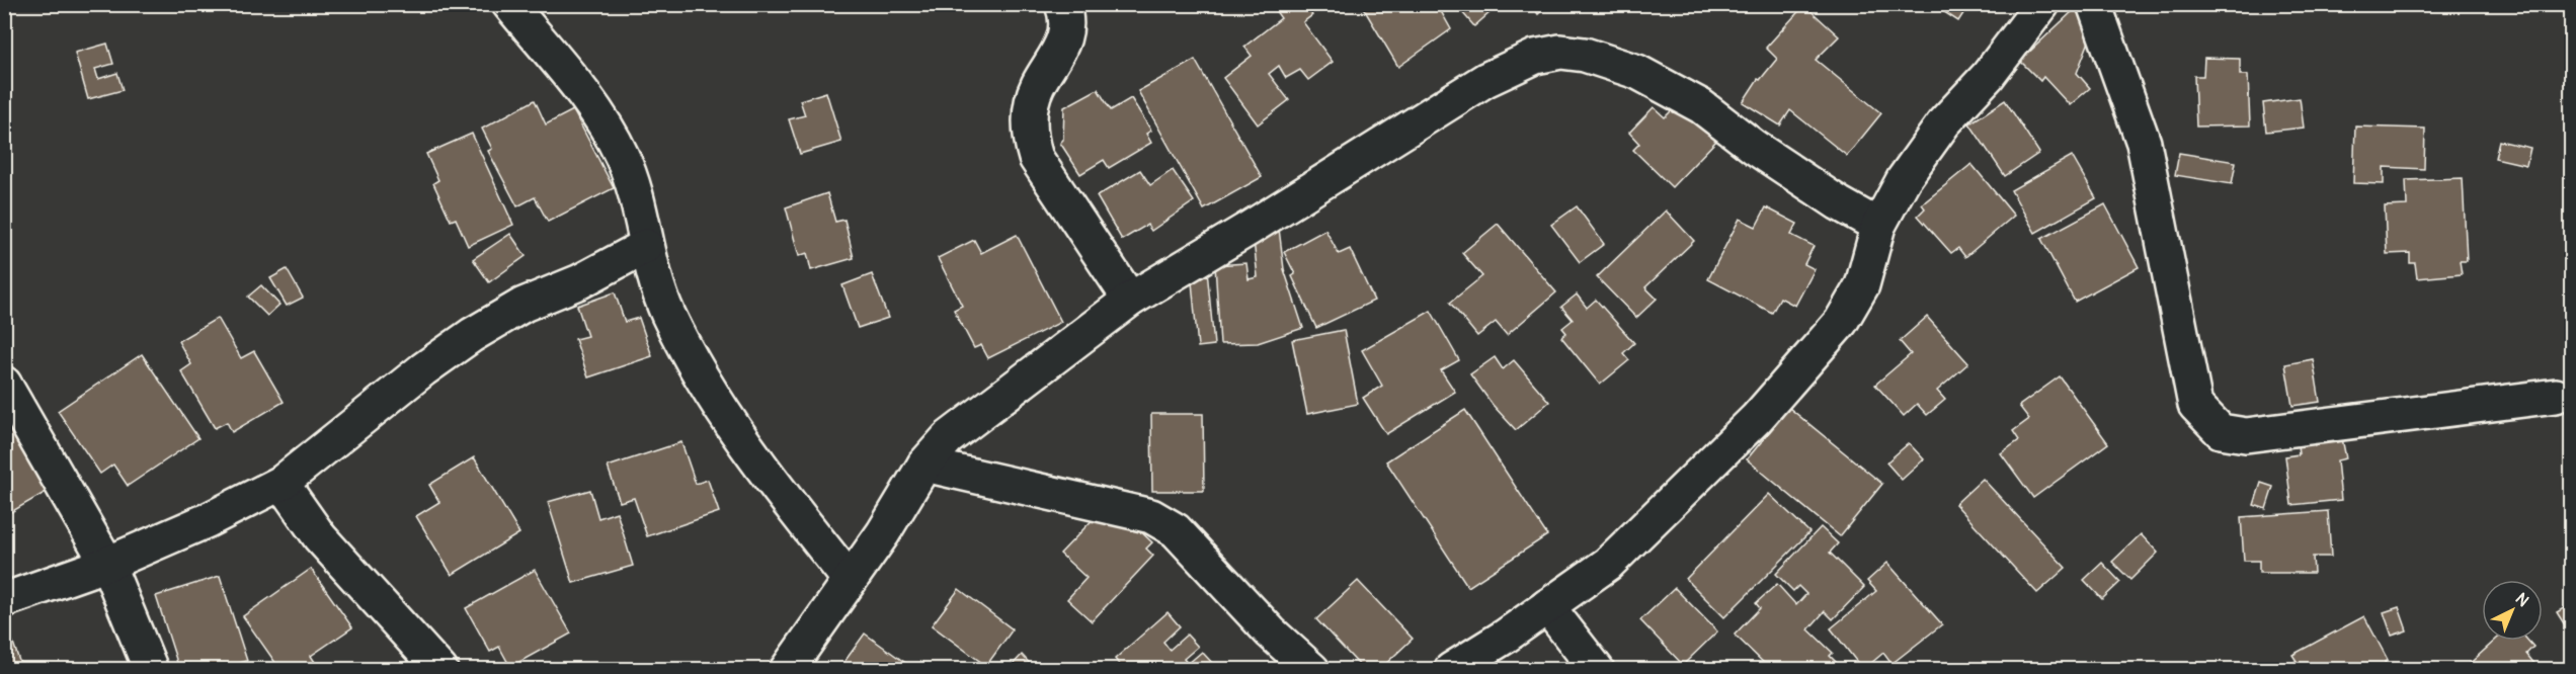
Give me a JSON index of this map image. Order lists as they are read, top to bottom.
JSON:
{
  "north": "top right"
}
